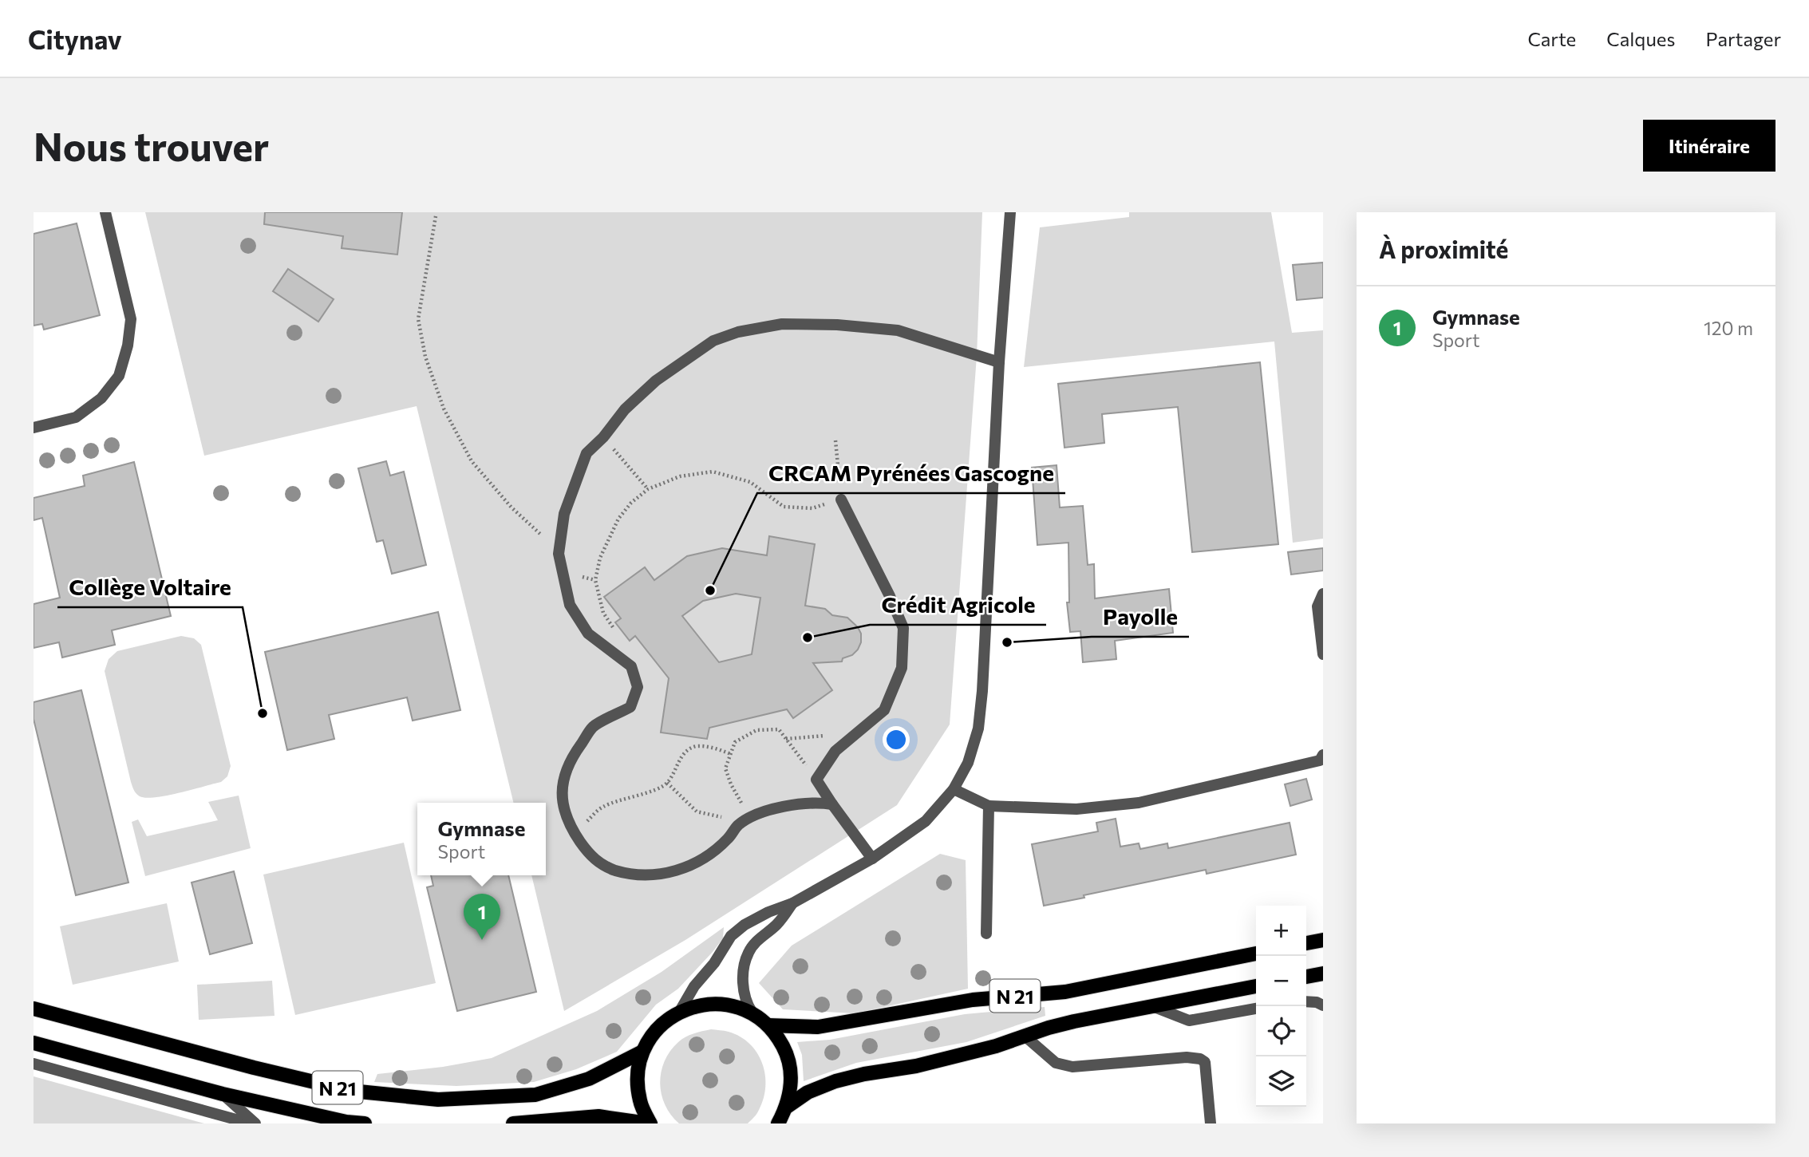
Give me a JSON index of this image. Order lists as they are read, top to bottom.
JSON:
{
  "streets": {
    "main road": ["N 21"]
  },
  "places": [
    "CRCAM Pyrénées Gascogne",
    "Crédit Agricole",
    "Payolle",
    "Collège Voltaire"
  ],
  "page": {
    "header": "Citynav",
    "nav": ["Carte", "Calques", "Partager"],
    "buttons": "Itinéraire",
    "title": "Nous trouver",
    "heading": "À proximité",
    "list": [
      {
        "mark": "1",
        "name": "Gymnase",
        "note": "Sport",
        "value": "120 m"
      }
    ],
    "popup": ["Gymnase", "Sport"],
    "pins": "1",
    "map_buttons": ["+", "−"]
  }
}
